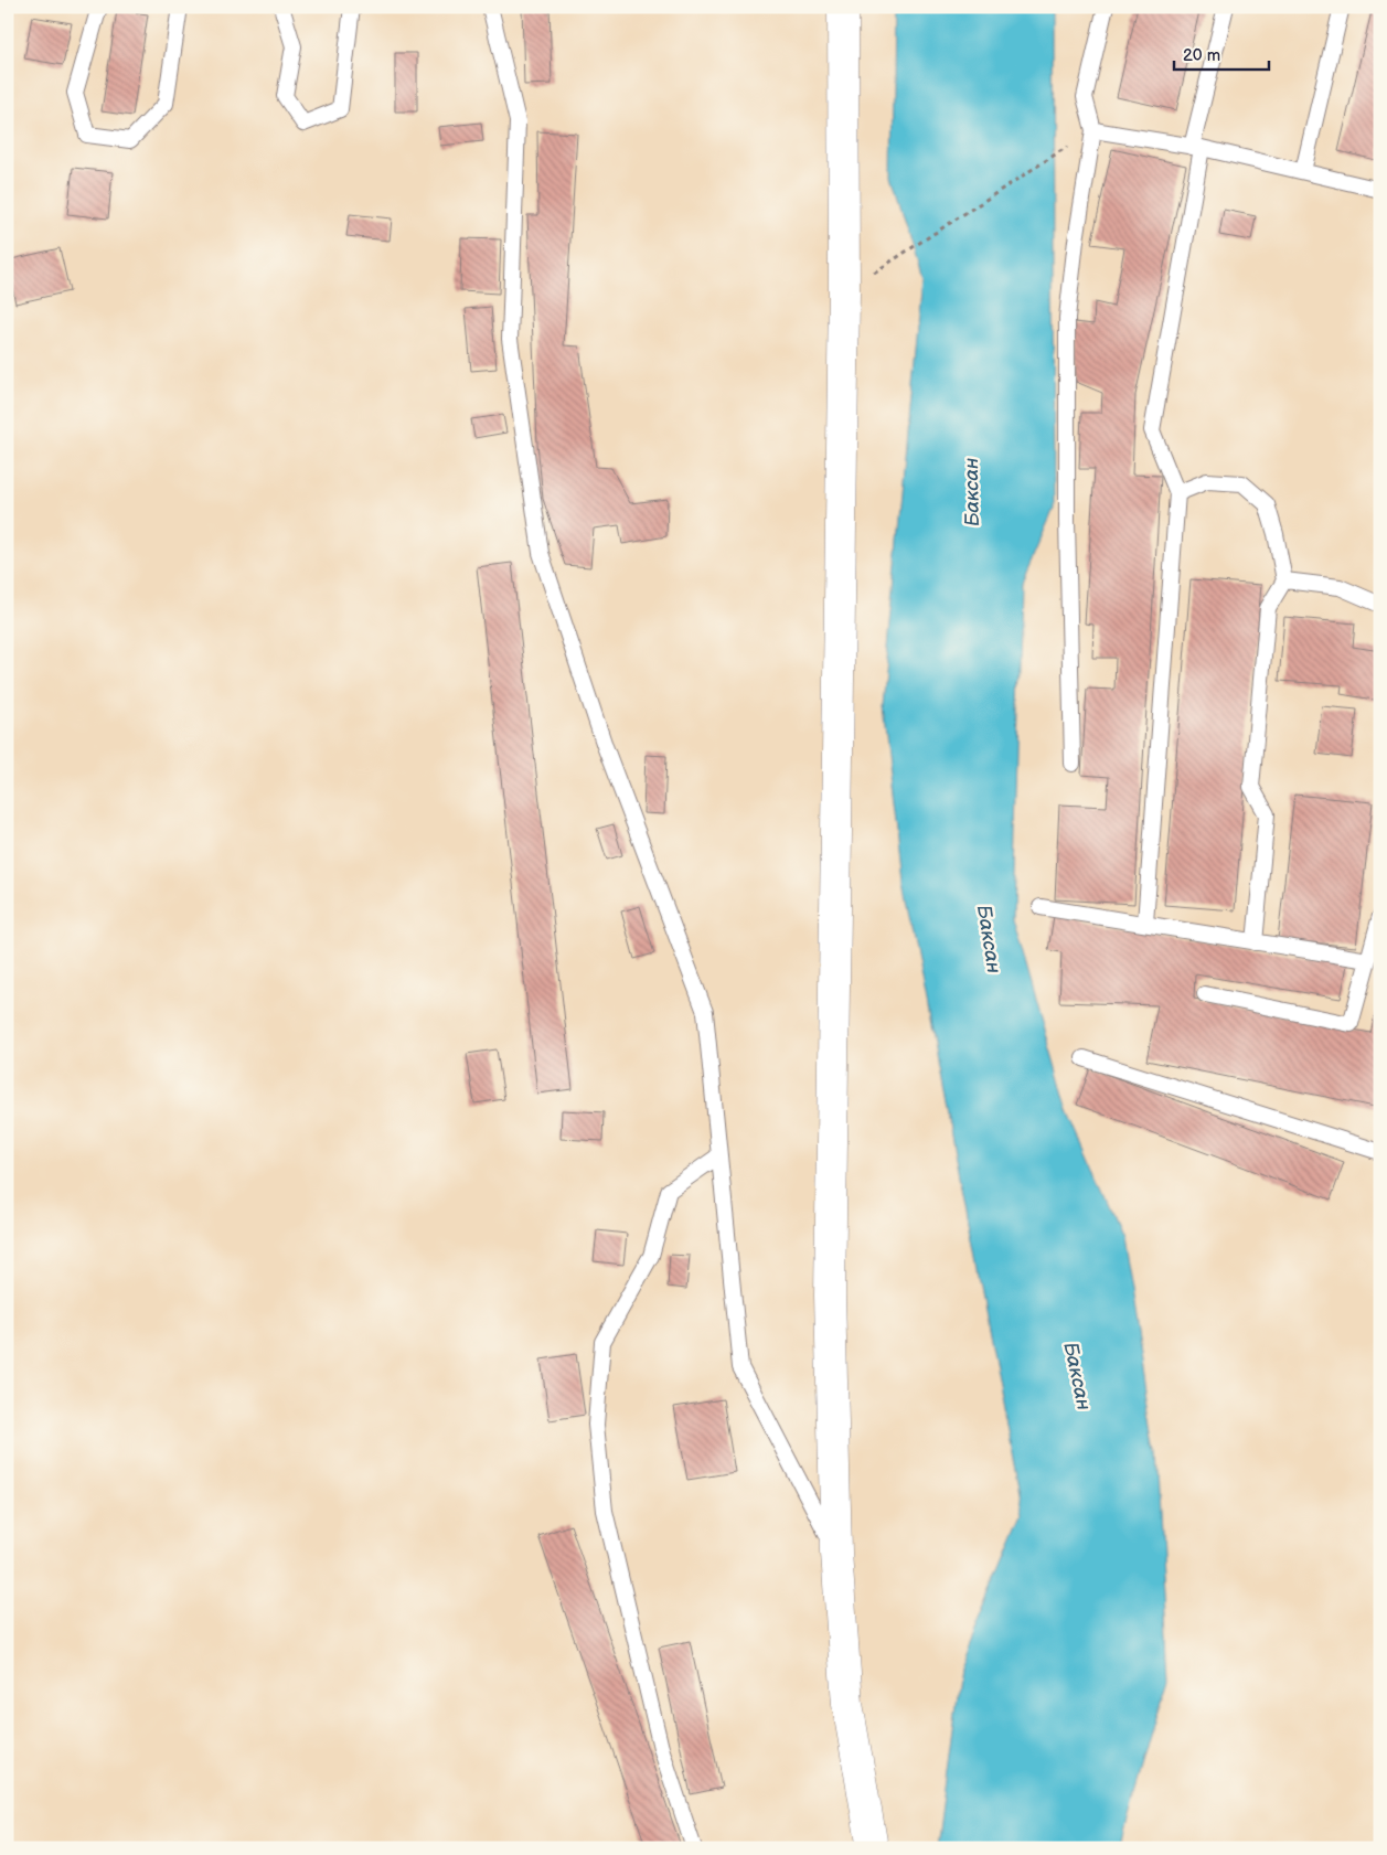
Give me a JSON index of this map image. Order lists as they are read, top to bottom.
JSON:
{
  "water": ["Баксан"],
  "scale_bar": "20 m"
}
